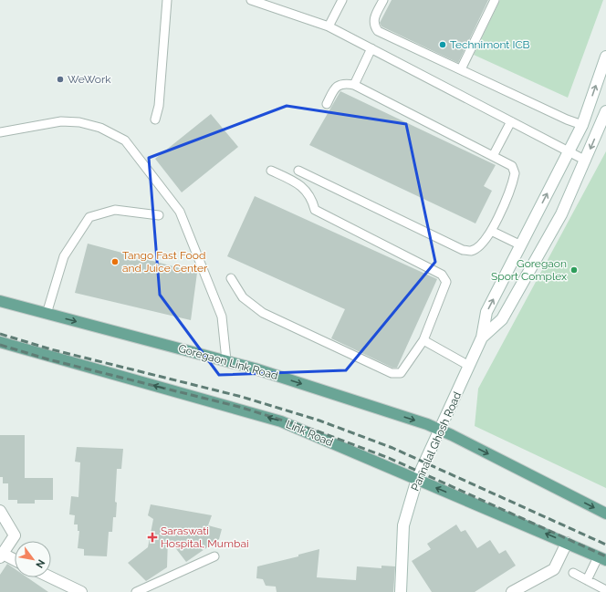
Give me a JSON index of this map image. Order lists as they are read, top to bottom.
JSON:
{
  "streets": {
    "main road": ["Goregaon Link Road", "Link Road"],
    "street": ["Pannalal Ghosh Road"]
  },
  "crossings": [
    ["Goregaon Link Road", "Pannalal Ghosh Road"],
    ["Link Road", "Pannalal Ghosh Road"]
  ],
  "one_way": ["Goregaon Link Road", "Link Road"],
  "places": {
    "other": [
      "Technimont ICB",
      "WeWork",
      "Tango Fast Food and Juice Center",
      "Goregaon Sport Complex"
    ],
    "health": ["Saraswati Hospital, Mumbai"]
  },
  "north": "bottom right"
}
